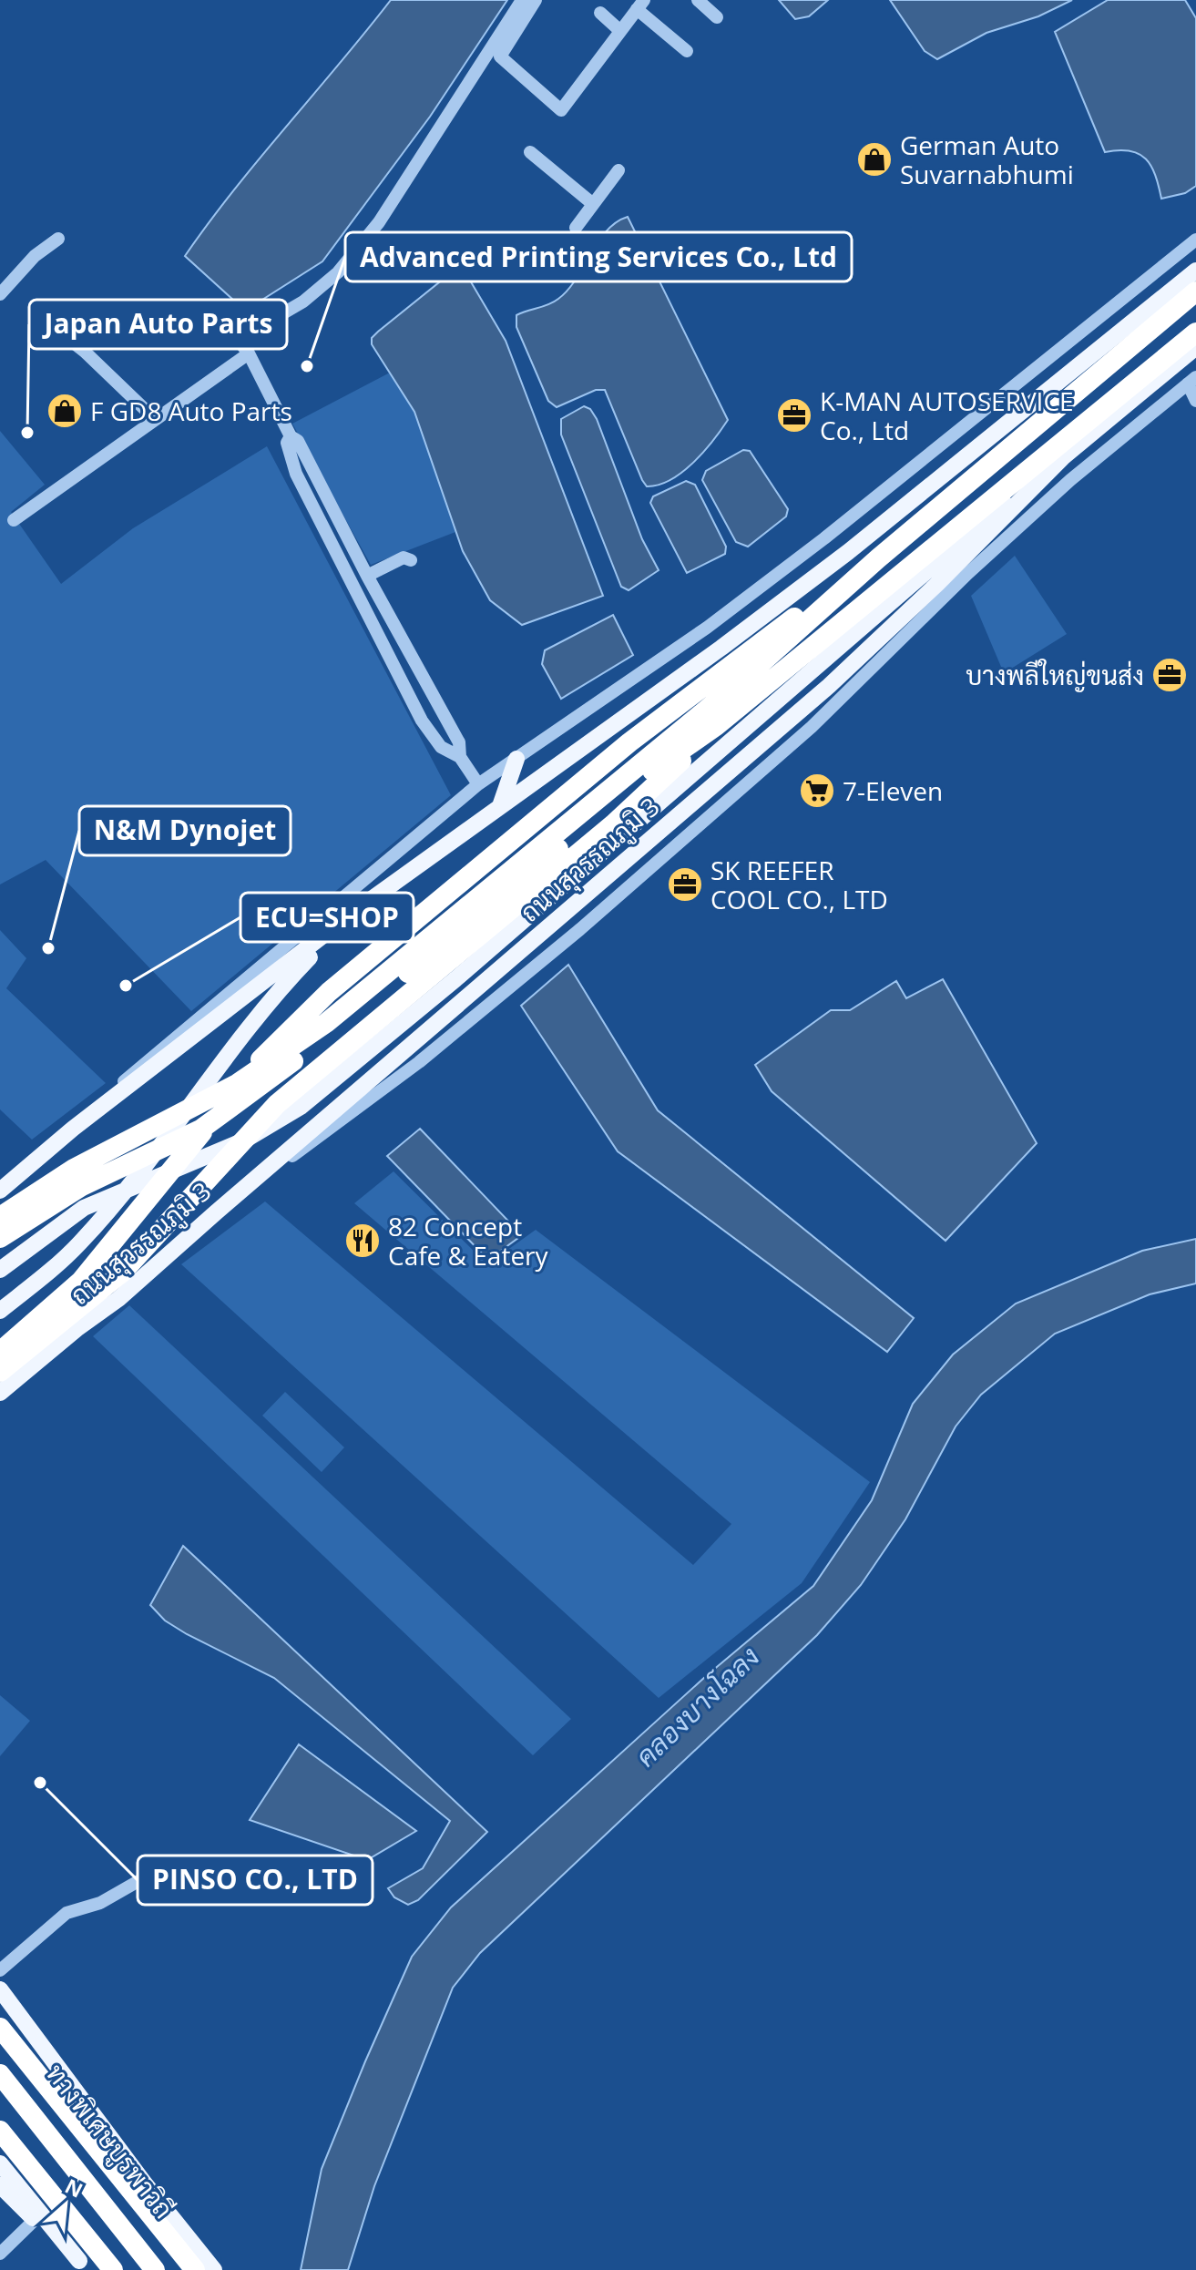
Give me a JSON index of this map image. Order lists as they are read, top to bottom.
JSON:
{
  "streets": {
    "highway": ["ทางพิเศษบูรพาวิถี"],
    "main road": ["ถนนสุวรรณภูมิ 3"]
  },
  "water": ["คลองบางโฉลง"],
  "places": {
    "shop": ["German Auto Suvarnabhumi", "F GD8 Auto Parts"],
    "other": [
      "Advanced Printing Services Co., Ltd",
      "Japan Auto Parts",
      "N&M Dynojet",
      "ECU=SHOP",
      "PINSO CO., LTD"
    ],
    "office": ["K-MAN AUTOSERVICE Co., Ltd", "บางพลีใหญ่ขนส่ง", "SK REEFER COOL CO., LTD"],
    "supermarket": ["7-Eleven"],
    "restaurant": ["82 Concept Cafe & Eatery"]
  },
  "north": "top right"
}
